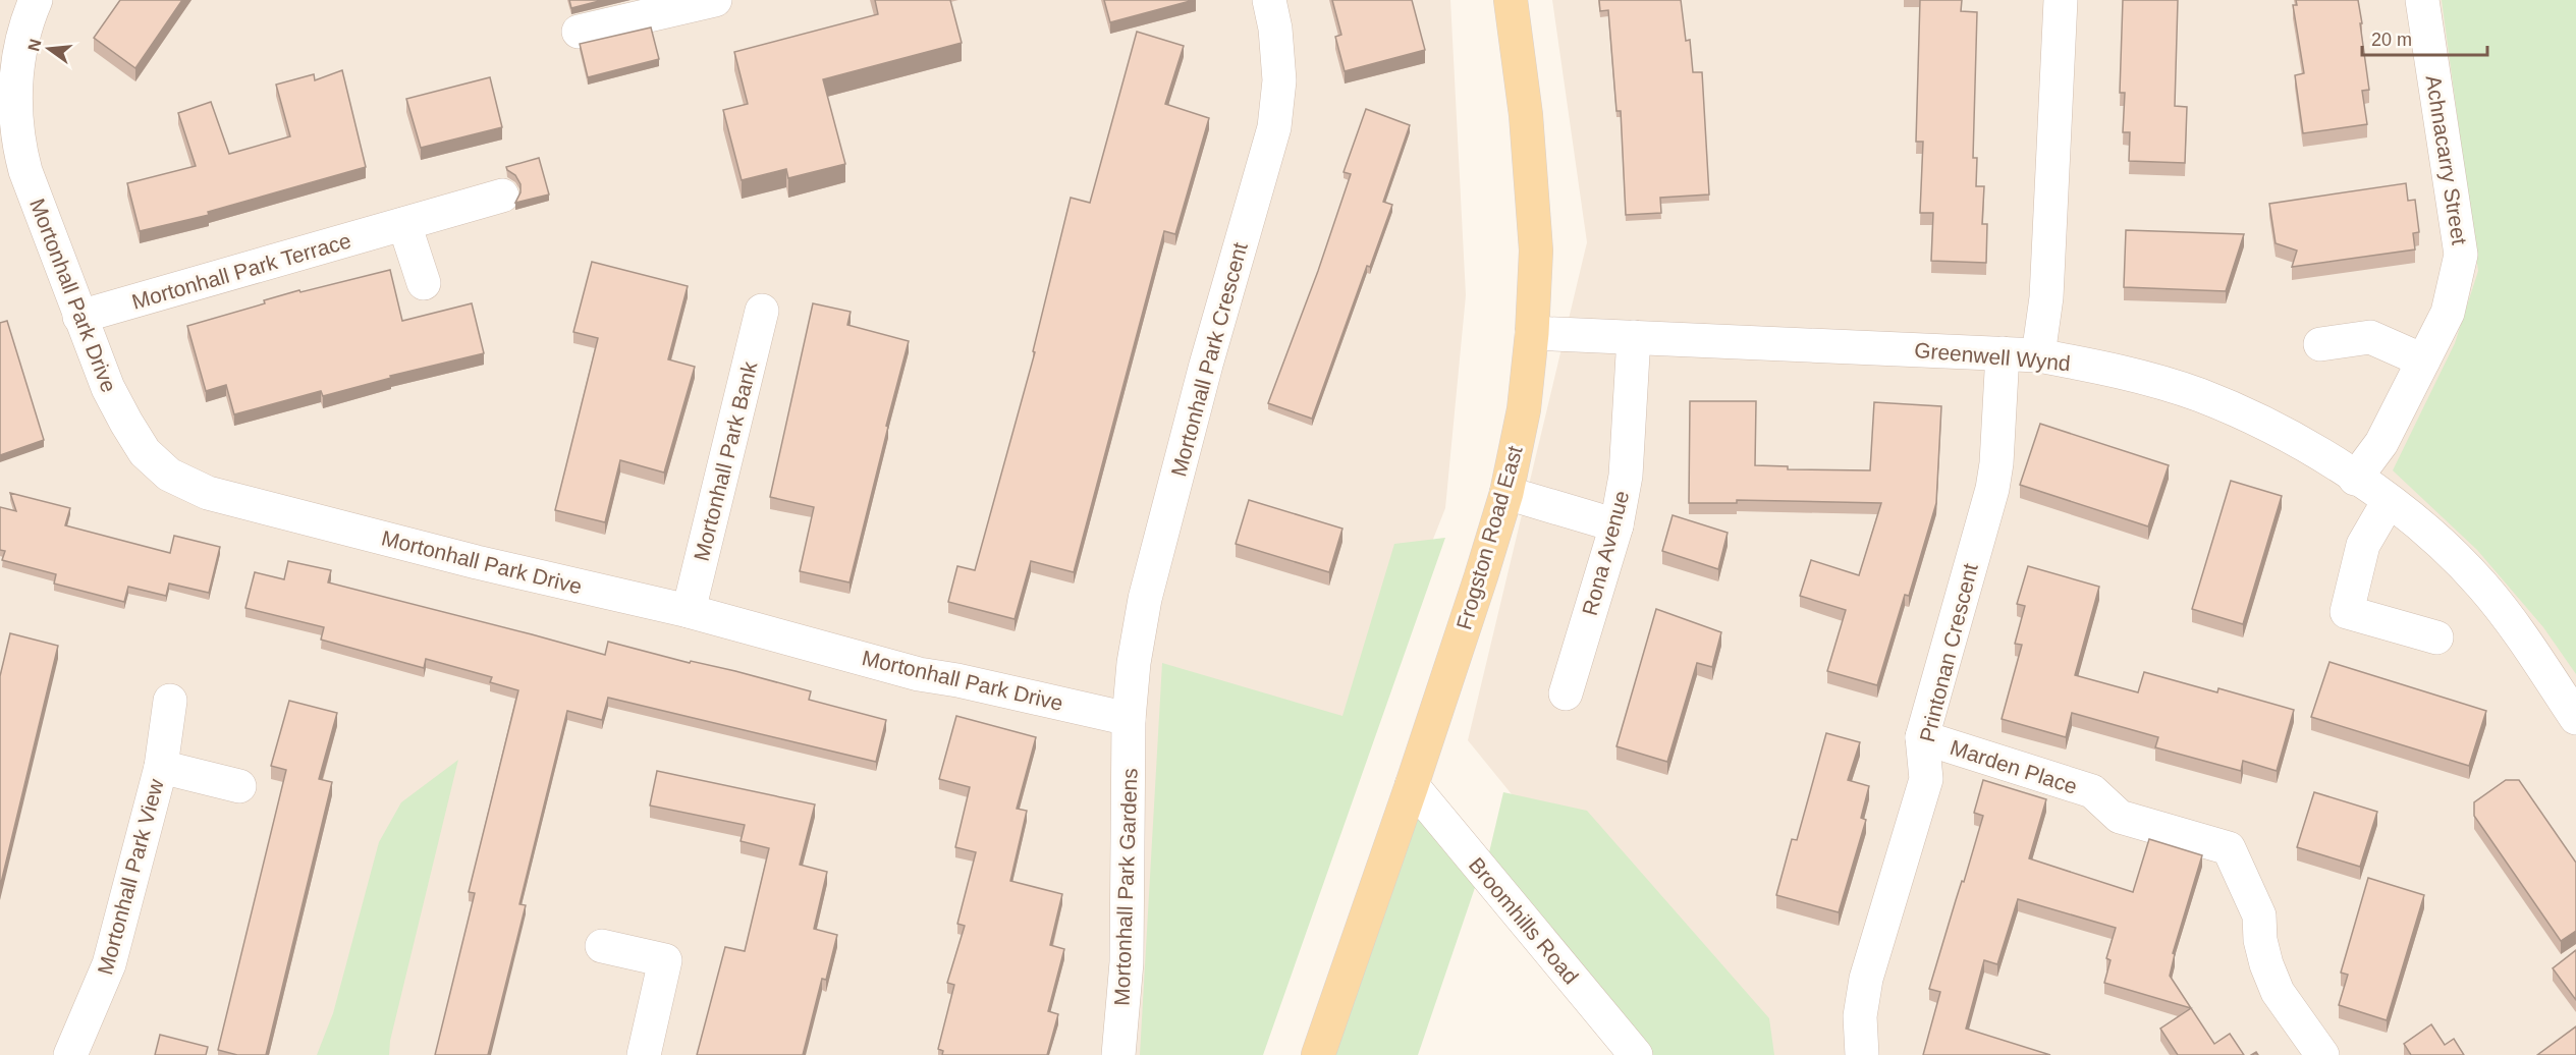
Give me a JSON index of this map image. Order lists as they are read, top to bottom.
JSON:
{
  "streets": {
    "main road": ["Frogston Road East"],
    "street": [
      "Achnacarry Street",
      "Mortonhall Park Terrace",
      "Mortonhall Park Drive",
      "Greenwell Wynd",
      "Mortonhall Park Crescent",
      "Mortonhall Park Bank",
      "Rona Avenue",
      "Printonan Crescent",
      "Marden Place",
      "Mortonhall Park View",
      "Mortonhall Park Gardens",
      "Broomhills Road"
    ]
  },
  "crossings": [
    ["Achnacarry Street", "Greenwell Wynd"],
    ["Mortonhall Park Terrace", "Mortonhall Park Drive"],
    ["Mortonhall Park Drive", "Mortonhall Park Crescent"],
    ["Mortonhall Park Drive", "Mortonhall Park Bank"],
    ["Mortonhall Park Drive", "Mortonhall Park Gardens"],
    ["Greenwell Wynd", "Frogston Road East"],
    ["Greenwell Wynd", "Rona Avenue"],
    ["Greenwell Wynd", "Printonan Crescent"],
    ["Mortonhall Park Crescent", "Mortonhall Park Gardens"],
    ["Frogston Road East", "Broomhills Road"],
    ["Printonan Crescent", "Marden Place"]
  ],
  "scale_bar": "20 m",
  "north": "left"
}
